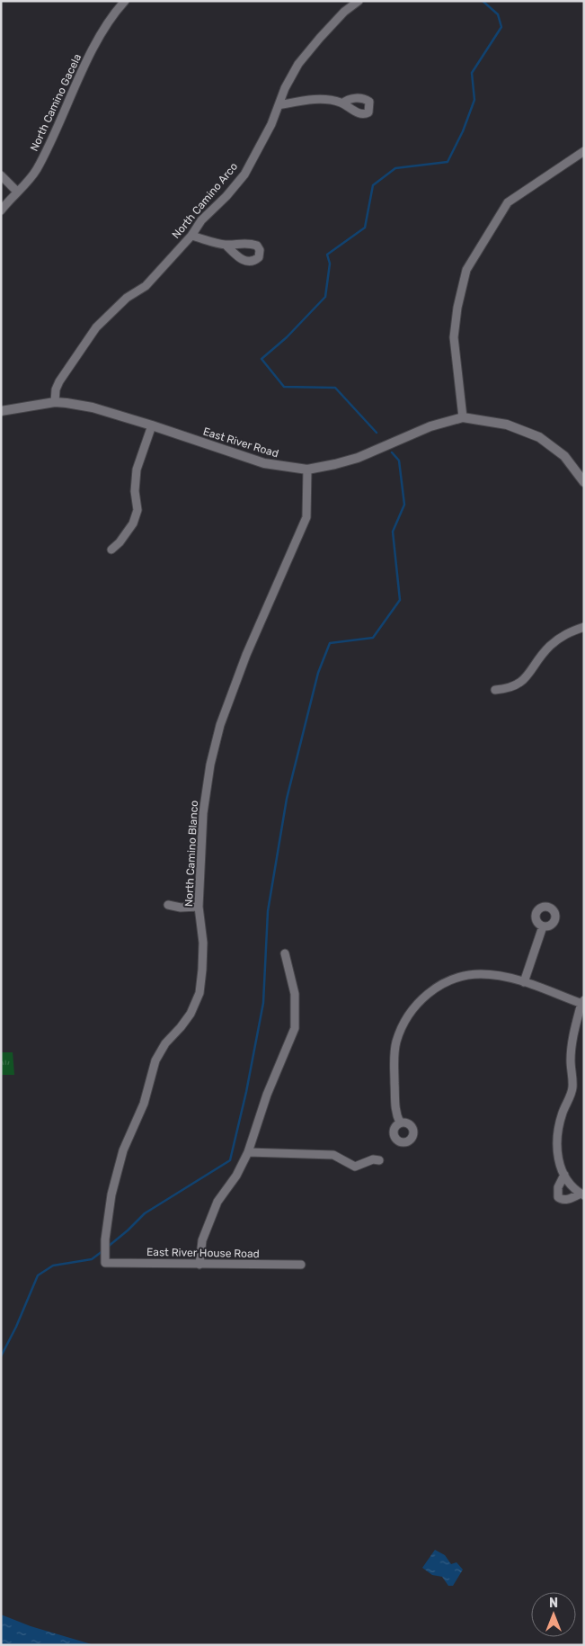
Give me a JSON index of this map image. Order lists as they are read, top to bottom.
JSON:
{
  "streets": {
    "street": [
      "North Camino Gacela",
      "North Camino Arco",
      "East River Road",
      "North Camino Blanco",
      "East River House Road"
    ]
  },
  "crossings": [
    ["North Camino Arco", "East River Road"],
    ["East River Road", "North Camino Blanco"],
    ["North Camino Blanco", "East River House Road"]
  ],
  "north": "top"
}
